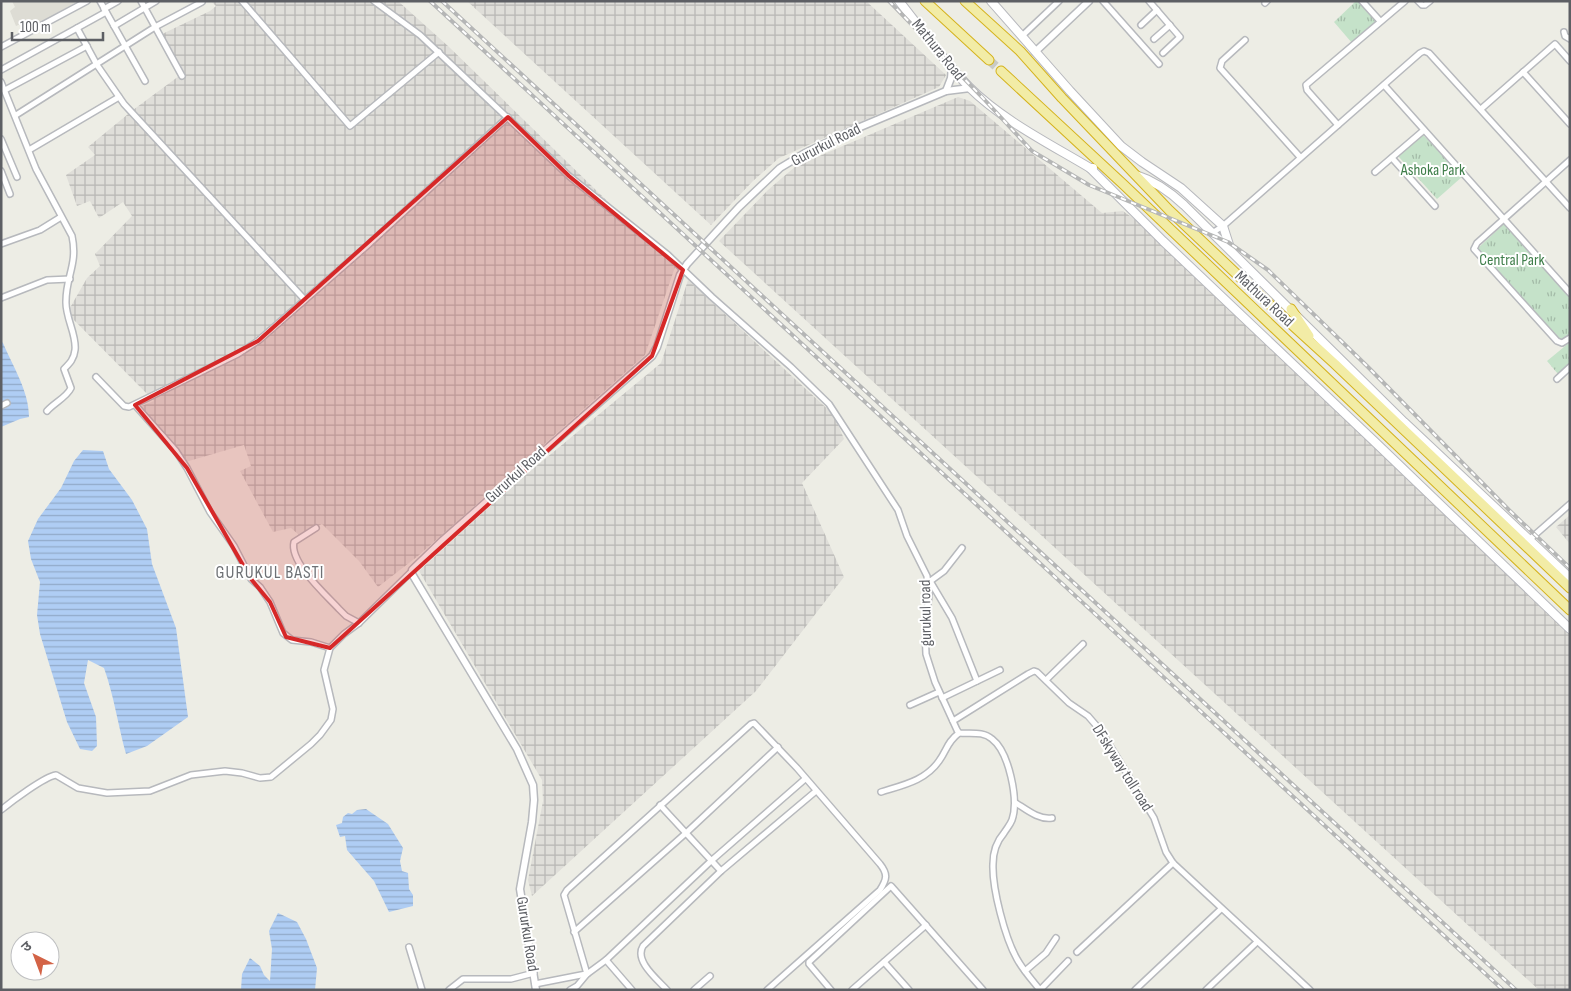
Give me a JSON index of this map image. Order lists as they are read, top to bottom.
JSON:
{
  "streets": {
    "highway": ["Mathura Road"],
    "street": ["Gururkul Road", "gurukul road", "DFskyway toll road"]
  },
  "crossings": [
    ["Mathura Road", "Gururkul Road"],
    ["Gururkul Road", "gurukul road"],
    ["gurukul road", "DFskyway toll road"]
  ],
  "districts": ["GURUKUL BASTI"],
  "parks": ["Ashoka Park", "Central Park"],
  "scale_bar": "100 m",
  "north": "top left"
}
